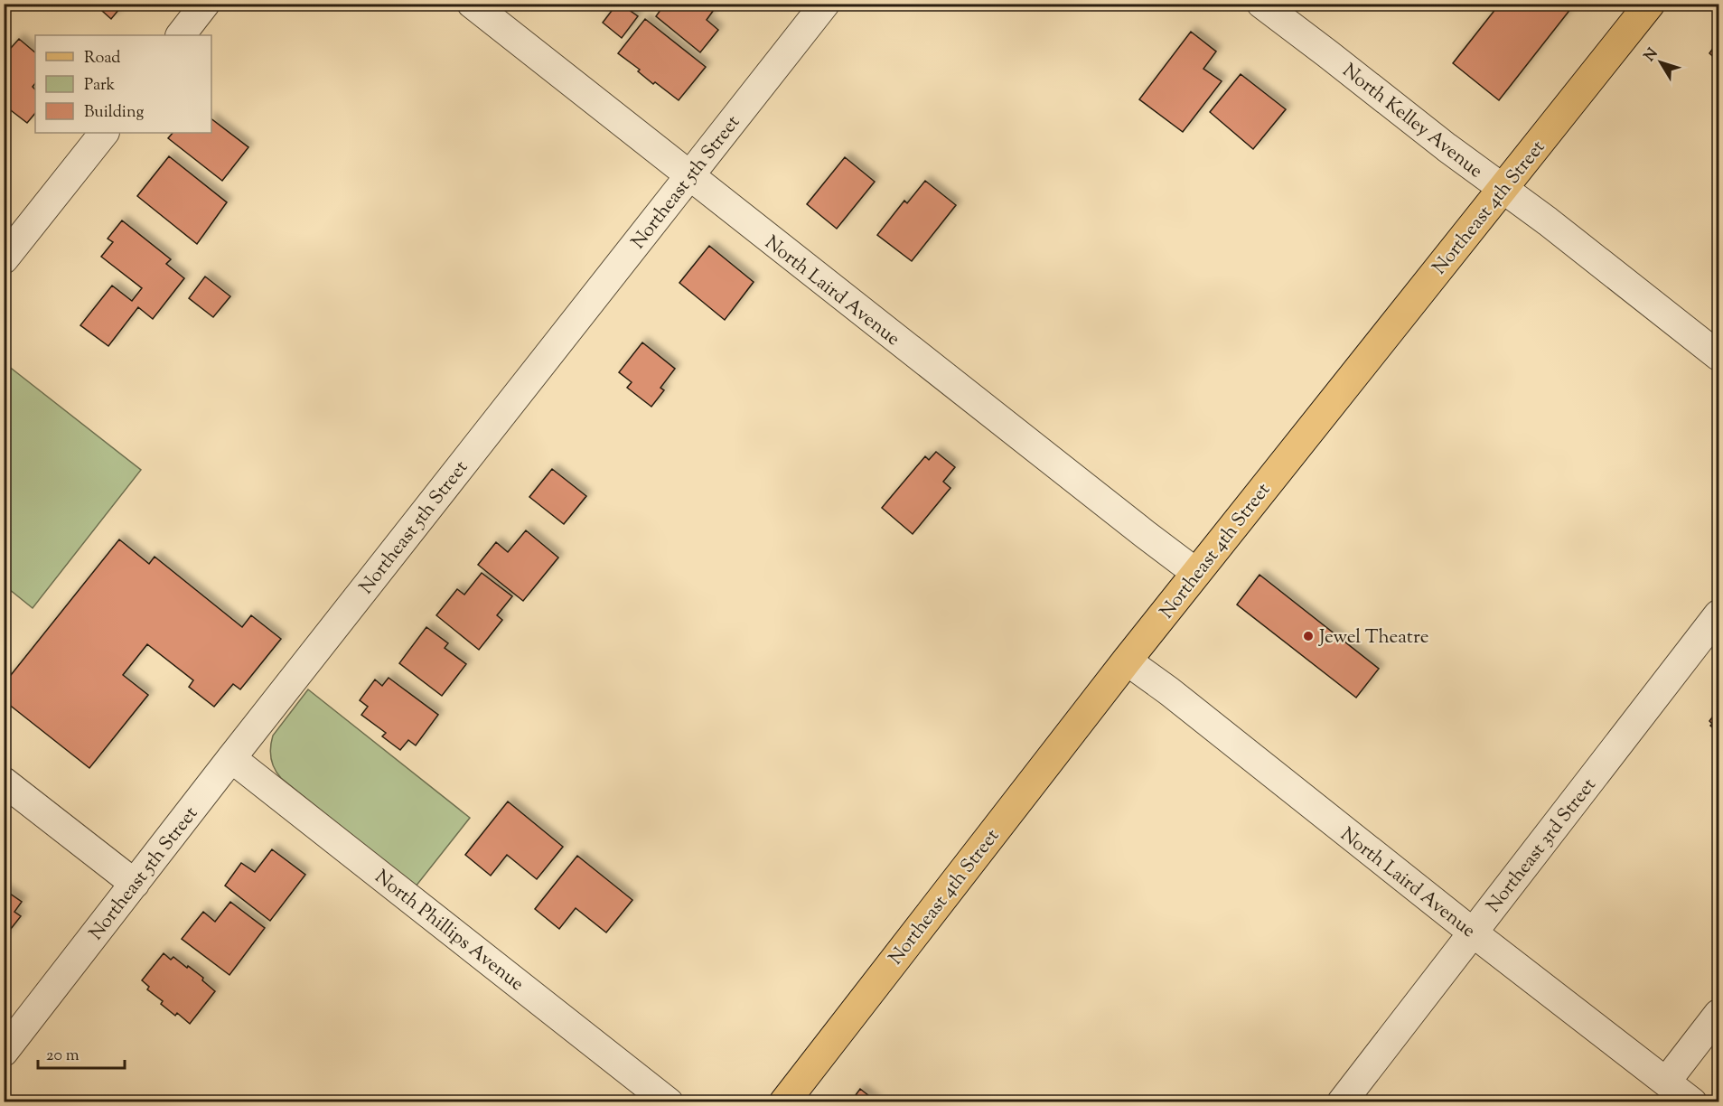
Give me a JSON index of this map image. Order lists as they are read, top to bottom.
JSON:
{
  "streets": {
    "main road": ["Northeast 4th Street"],
    "street": [
      "North Kelley Avenue",
      "Northeast 5th Street",
      "North Laird Avenue",
      "Northeast 3rd Street",
      "North Phillips Avenue"
    ]
  },
  "crossings": [
    ["North Kelley Avenue", "Northeast 4th Street"],
    ["Northeast 5th Street", "North Laird Avenue"],
    ["Northeast 5th Street", "North Phillips Avenue"],
    ["Northeast 4th Street", "North Laird Avenue"],
    ["North Laird Avenue", "Northeast 3rd Street"]
  ],
  "places": ["Jewel Theatre"],
  "legend": ["Road", "Park", "Building"],
  "scale_bar": "20 m",
  "north": "top left"
}
